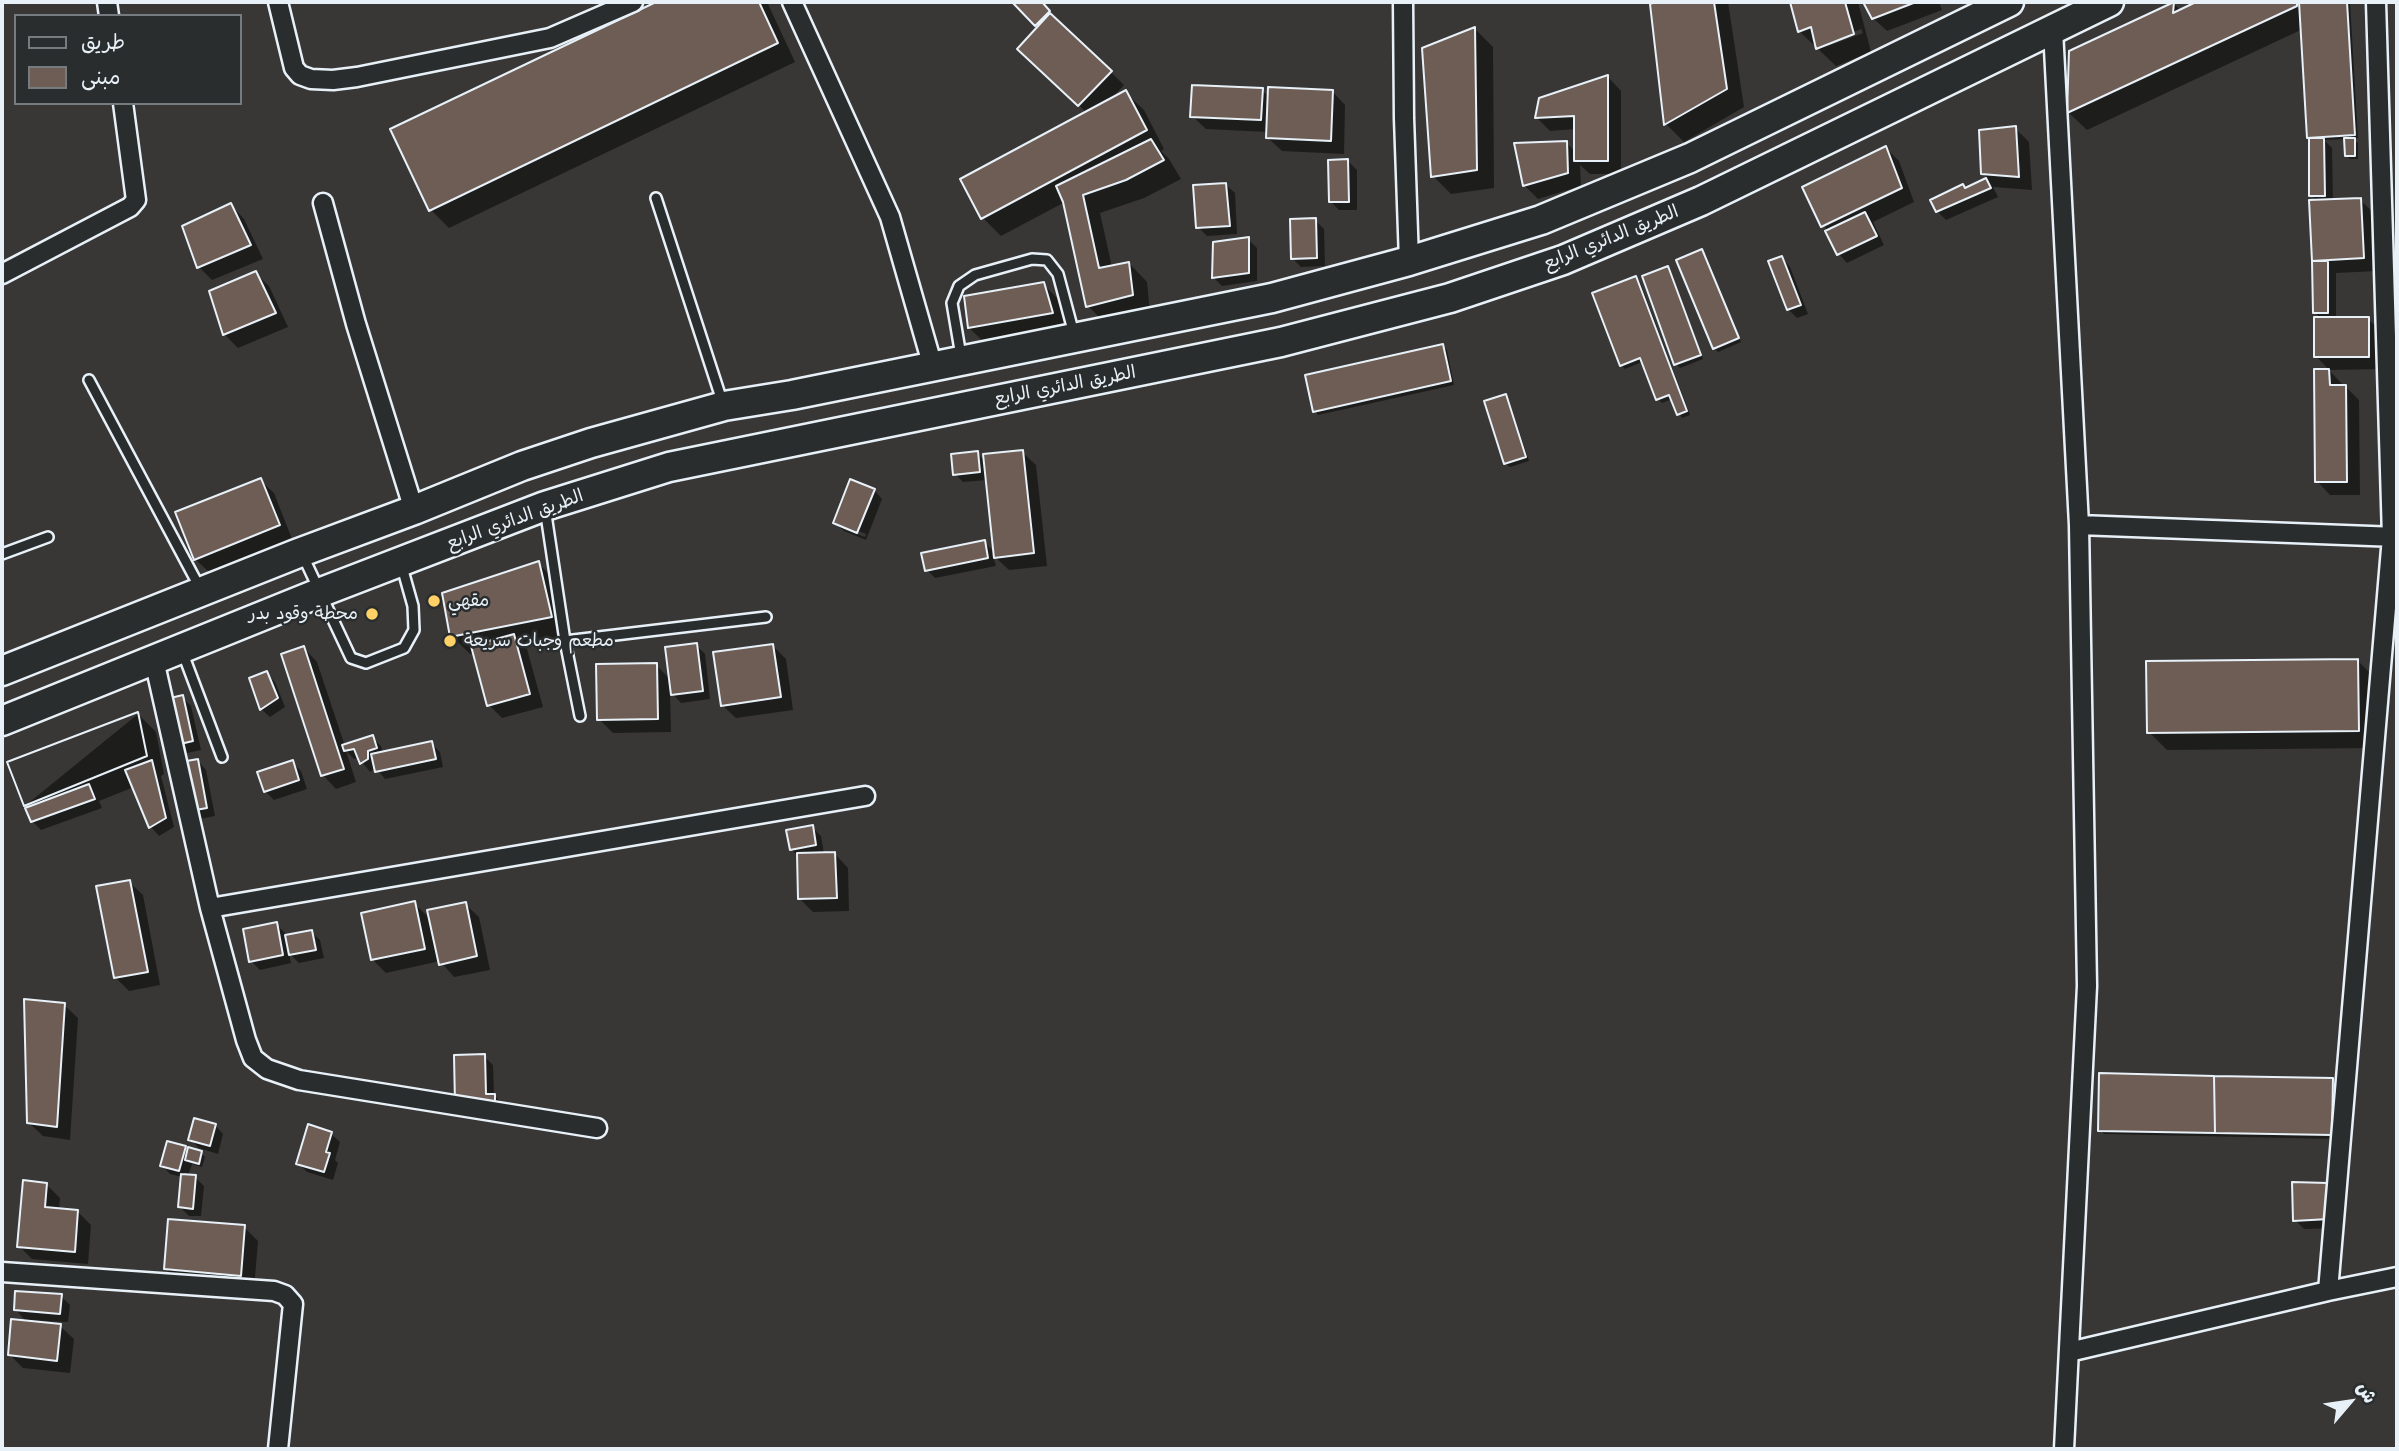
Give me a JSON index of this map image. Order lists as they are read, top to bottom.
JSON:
{
  "streets": {
    "main road": ["الطريق الدائري الرابع"]
  },
  "places": ["مقهي", "محطة وقود بدر", "مطعم وجبات سريعة"],
  "legend": ["طريق", "مبنى"],
  "north": "top right"
}
